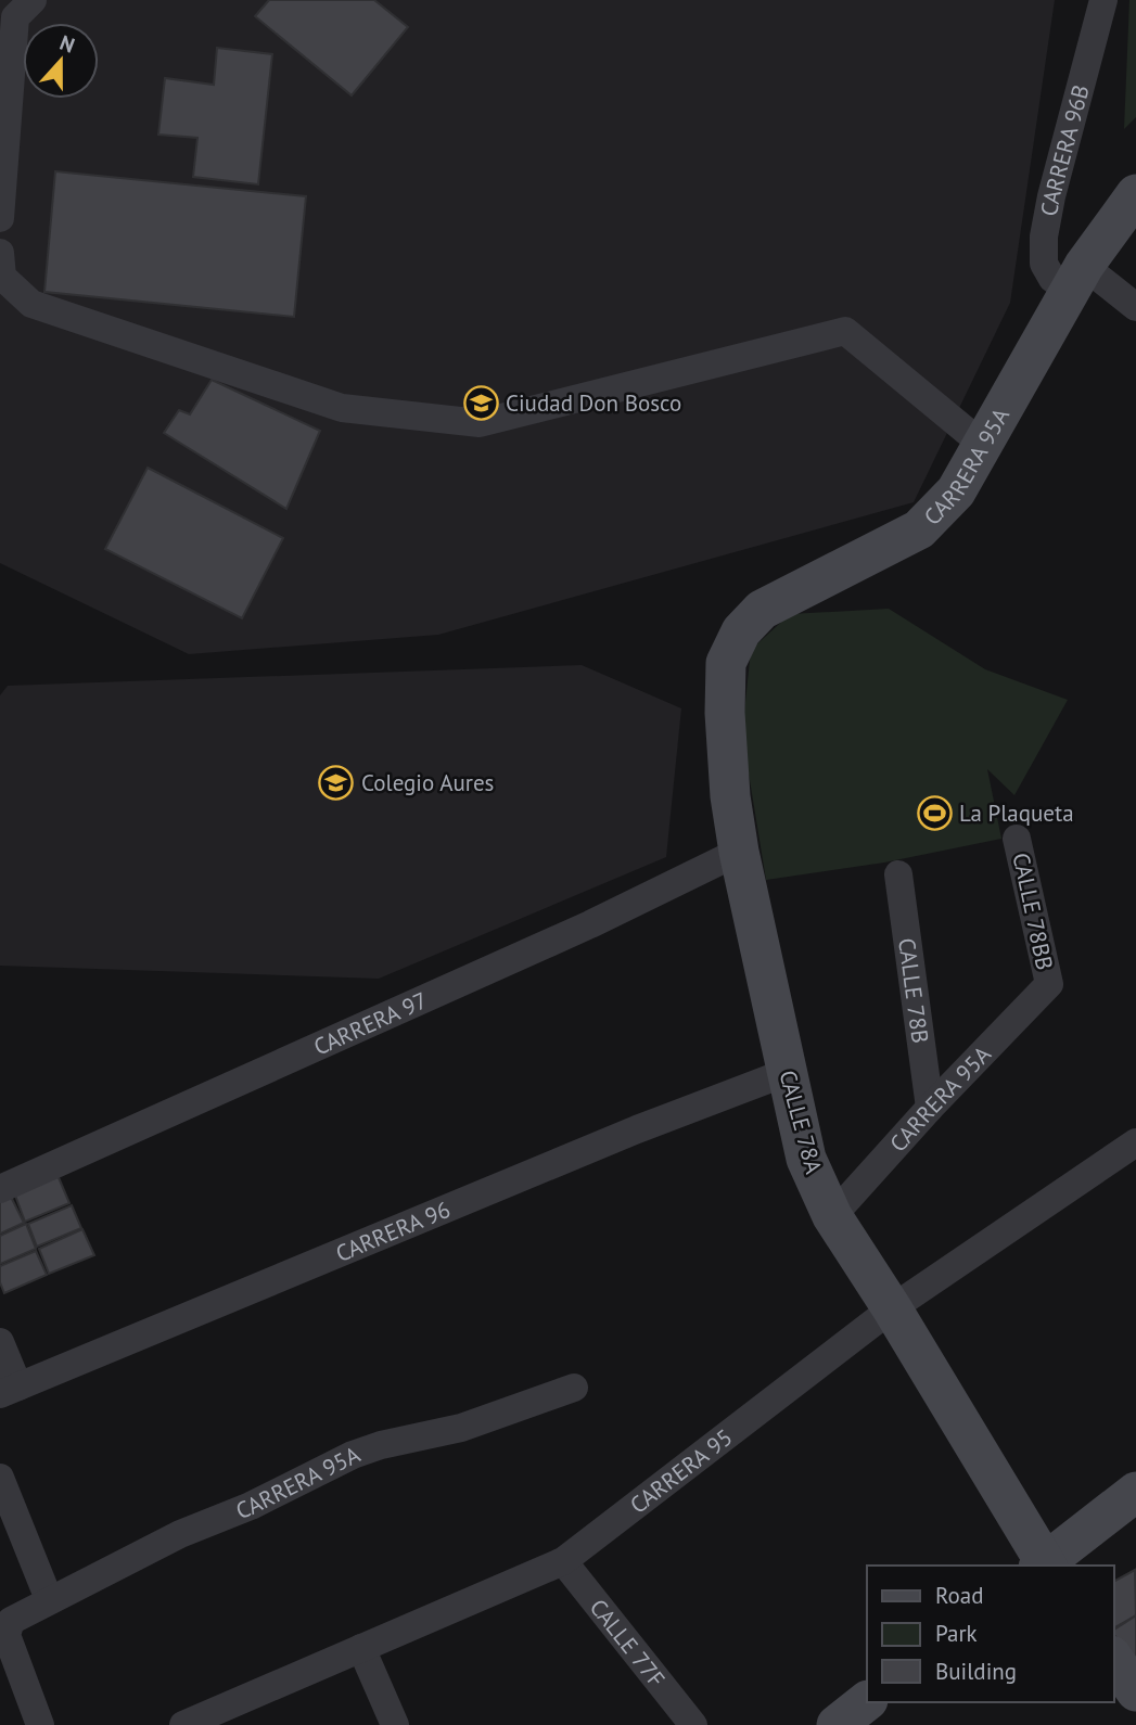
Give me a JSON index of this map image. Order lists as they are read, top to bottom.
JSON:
{
  "streets": {
    "street": [
      "CARRERA 96B",
      "CARRERA 95A",
      "CALLE 78BB",
      "CALLE 78B",
      "CARRERA 97",
      "CALLE 78A",
      "CARRERA 96",
      "CARRERA 95",
      "CALLE 77F"
    ]
  },
  "crossings": [
    ["CARRERA 96B", "CARRERA 95A"],
    ["CARRERA 95A", "CALLE 78BB"],
    ["CARRERA 95A", "CALLE 78B"],
    ["CARRERA 95A", "CALLE 78A"],
    ["CARRERA 97", "CALLE 78A"],
    ["CALLE 78A", "CARRERA 96"],
    ["CALLE 78A", "CARRERA 95"],
    ["CARRERA 95", "CALLE 77F"]
  ],
  "places": {
    "school or university": ["Ciudad Don Bosco", "Colegio Aures"],
    "sports": ["La Plaqueta"]
  },
  "legend": ["Road", "Park", "Building"],
  "north": "top"
}
